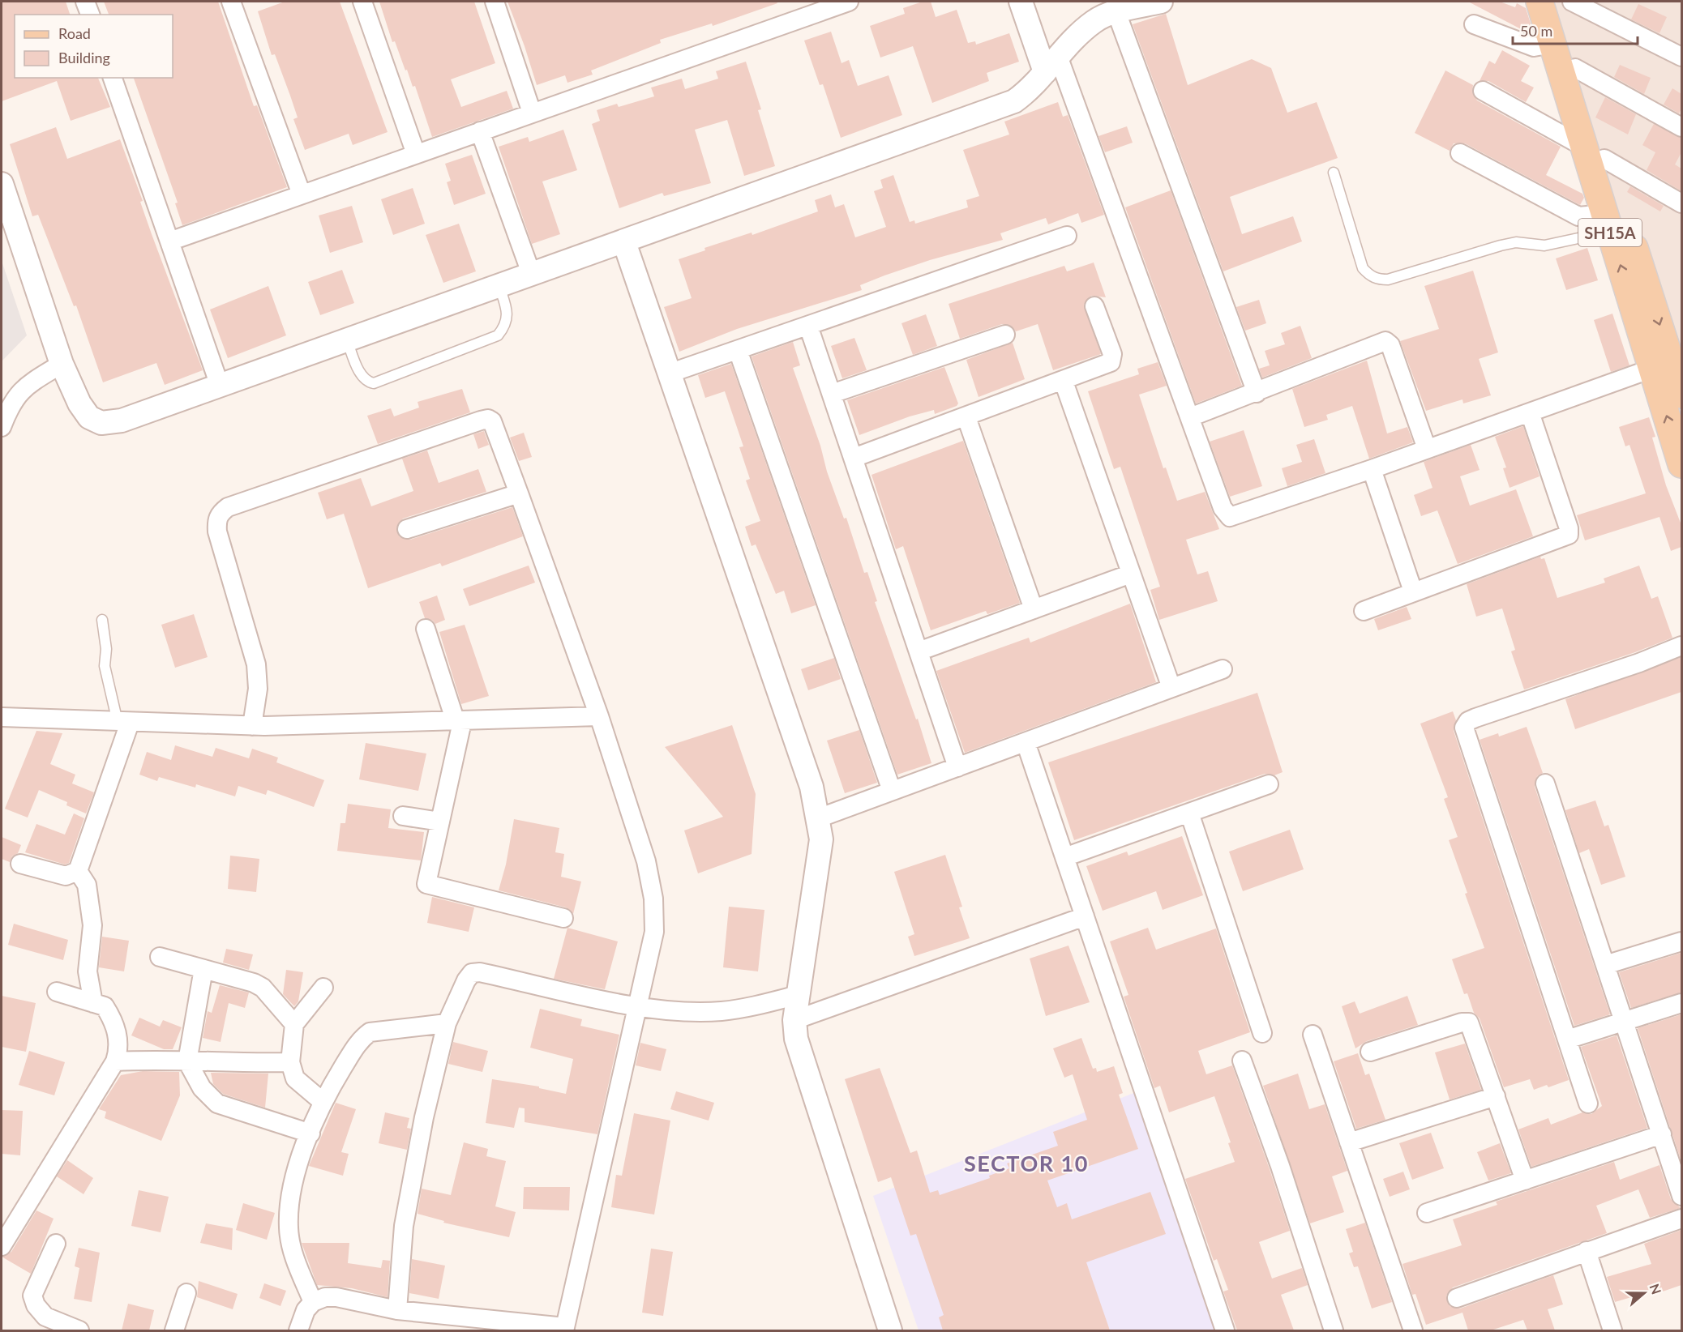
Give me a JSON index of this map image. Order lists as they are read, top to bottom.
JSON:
{
  "streets": {
    "main road": ["SH15A"]
  },
  "districts": ["SECTOR 10"],
  "legend": ["Road", "Building"],
  "scale_bar": "50 m",
  "north": "right"
}
